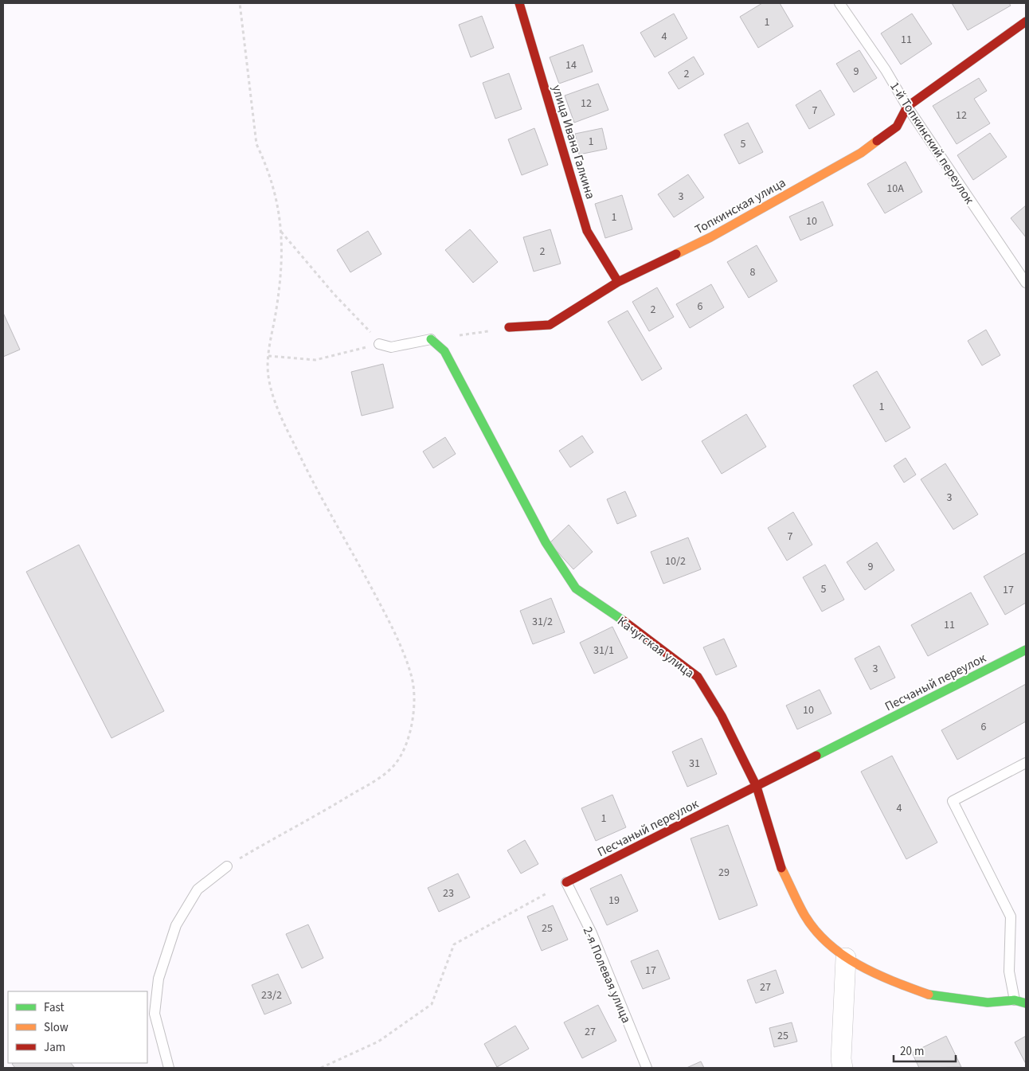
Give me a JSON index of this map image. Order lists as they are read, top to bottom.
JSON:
{
  "streets": {
    "street": [
      "улица Ивана Галкина",
      "Топкинская улица",
      "Качугская улица",
      "Песчаный переулок"
    ],
    "lane": ["1-й Топкинский переулок", "2-я Полевая улица"]
  },
  "crossings": [
    ["улица Ивана Галкина", "Топкинская улица"],
    ["1-й Топкинский переулок", "Топкинская улица"],
    ["Качугская улица", "Песчаный переулок"],
    ["Песчаный переулок", "2-я Полевая улица"]
  ],
  "house_numbers": [
    "1",
    "4",
    "11",
    "14",
    "9",
    "2",
    "12",
    "7",
    "12",
    "1",
    "5",
    "10А",
    "3",
    "1",
    "10",
    "2",
    "8",
    "6",
    "2",
    "1",
    "3",
    "7",
    "10/2",
    "9",
    "5",
    "17",
    "31/2",
    "11",
    "31/1",
    "3",
    "10",
    "6",
    "31",
    "4",
    "1",
    "29",
    "23",
    "19",
    "25",
    "17",
    "27",
    "23/2",
    "27",
    "25"
  ],
  "legend": ["Fast", "Slow", "Jam"],
  "scale_bar": "20 m"
}
